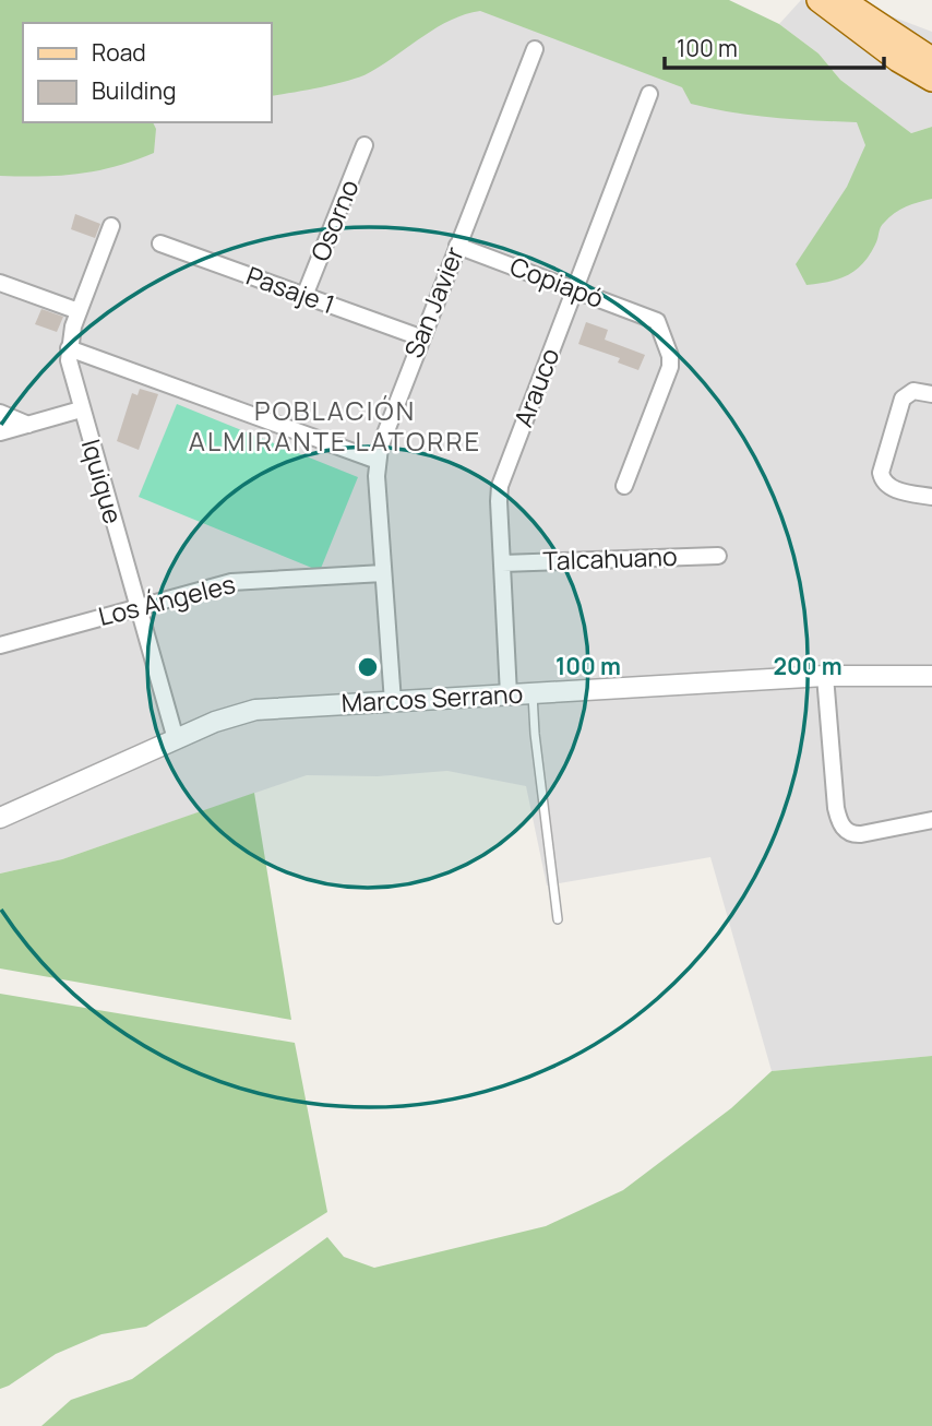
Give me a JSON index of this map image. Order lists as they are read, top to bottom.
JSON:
{
  "streets": {
    "street": [
      "Osorno",
      "Copiapó",
      "Pasaje 1",
      "San Javier",
      "Arauco",
      "Iquique",
      "Talcahuano",
      "Los Ángeles",
      "Marcos Serrano"
    ]
  },
  "crossings": [
    ["Osorno", "Pasaje 1"],
    ["Copiapó", "San Javier"],
    ["Copiapó", "Arauco"],
    ["Pasaje 1", "San Javier"],
    ["San Javier", "Los Ángeles"],
    ["San Javier", "Marcos Serrano"],
    ["Arauco", "Talcahuano"],
    ["Arauco", "Marcos Serrano"],
    ["Iquique", "Los Ángeles"],
    ["Iquique", "Marcos Serrano"]
  ],
  "districts": ["POBLACIÓN ALMIRANTE LATORRE"],
  "legend": ["Road", "Building"],
  "scale_bar": "100 m",
  "rings": ["100 m", "200 m"]
}
